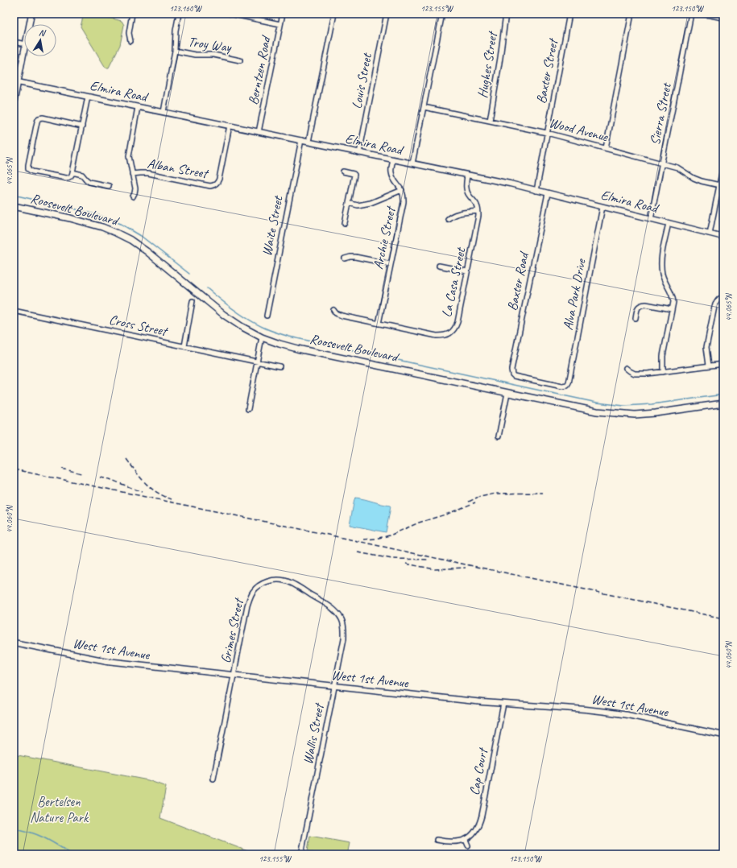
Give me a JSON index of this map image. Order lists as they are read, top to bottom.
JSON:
{
  "streets": {
    "main road": ["Roosevelt Boulevard"],
    "street": [
      "Troy Way",
      "Hughes Street",
      "Berntzen Road",
      "Baxter Street",
      "Louis Street",
      "Elmira Road",
      "Sierra Street",
      "Wood Avenue",
      "Alban Street",
      "Waite Street",
      "Archie Street",
      "Baxter Road",
      "La Casa Street",
      "Alva Park Drive",
      "Cross Street",
      "Grimes Street",
      "West 1st Avenue",
      "Wallis Street",
      "Cap Court"
    ]
  },
  "crossings": [
    ["Hughes Street", "Wood Avenue"],
    ["Berntzen Road", "Elmira Road"],
    ["Baxter Street", "Elmira Road"],
    ["Baxter Street", "Wood Avenue"],
    ["Louis Street", "Elmira Road"],
    ["Elmira Road", "Sierra Street"],
    ["Elmira Road", "Alban Street"],
    ["Elmira Road", "Waite Street"],
    ["Elmira Road", "Archie Street"],
    ["Elmira Road", "Baxter Road"],
    ["Elmira Road", "La Casa Street"],
    ["Elmira Road", "Alva Park Drive"],
    ["Sierra Street", "Wood Avenue"],
    ["Archie Street", "La Casa Street"],
    ["Baxter Road", "Alva Park Drive"],
    ["Grimes Street", "West 1st Avenue"],
    ["Grimes Street", "Wallis Street"],
    ["West 1st Avenue", "Wallis Street"],
    ["West 1st Avenue", "Cap Court"]
  ],
  "parks": ["Bertelsen Nature Park"],
  "north": "top",
  "coordinates": [
    "123.160°W",
    "123.155°W",
    "123.150°W",
    "44.065°N",
    "44.060°N"
  ]
}
